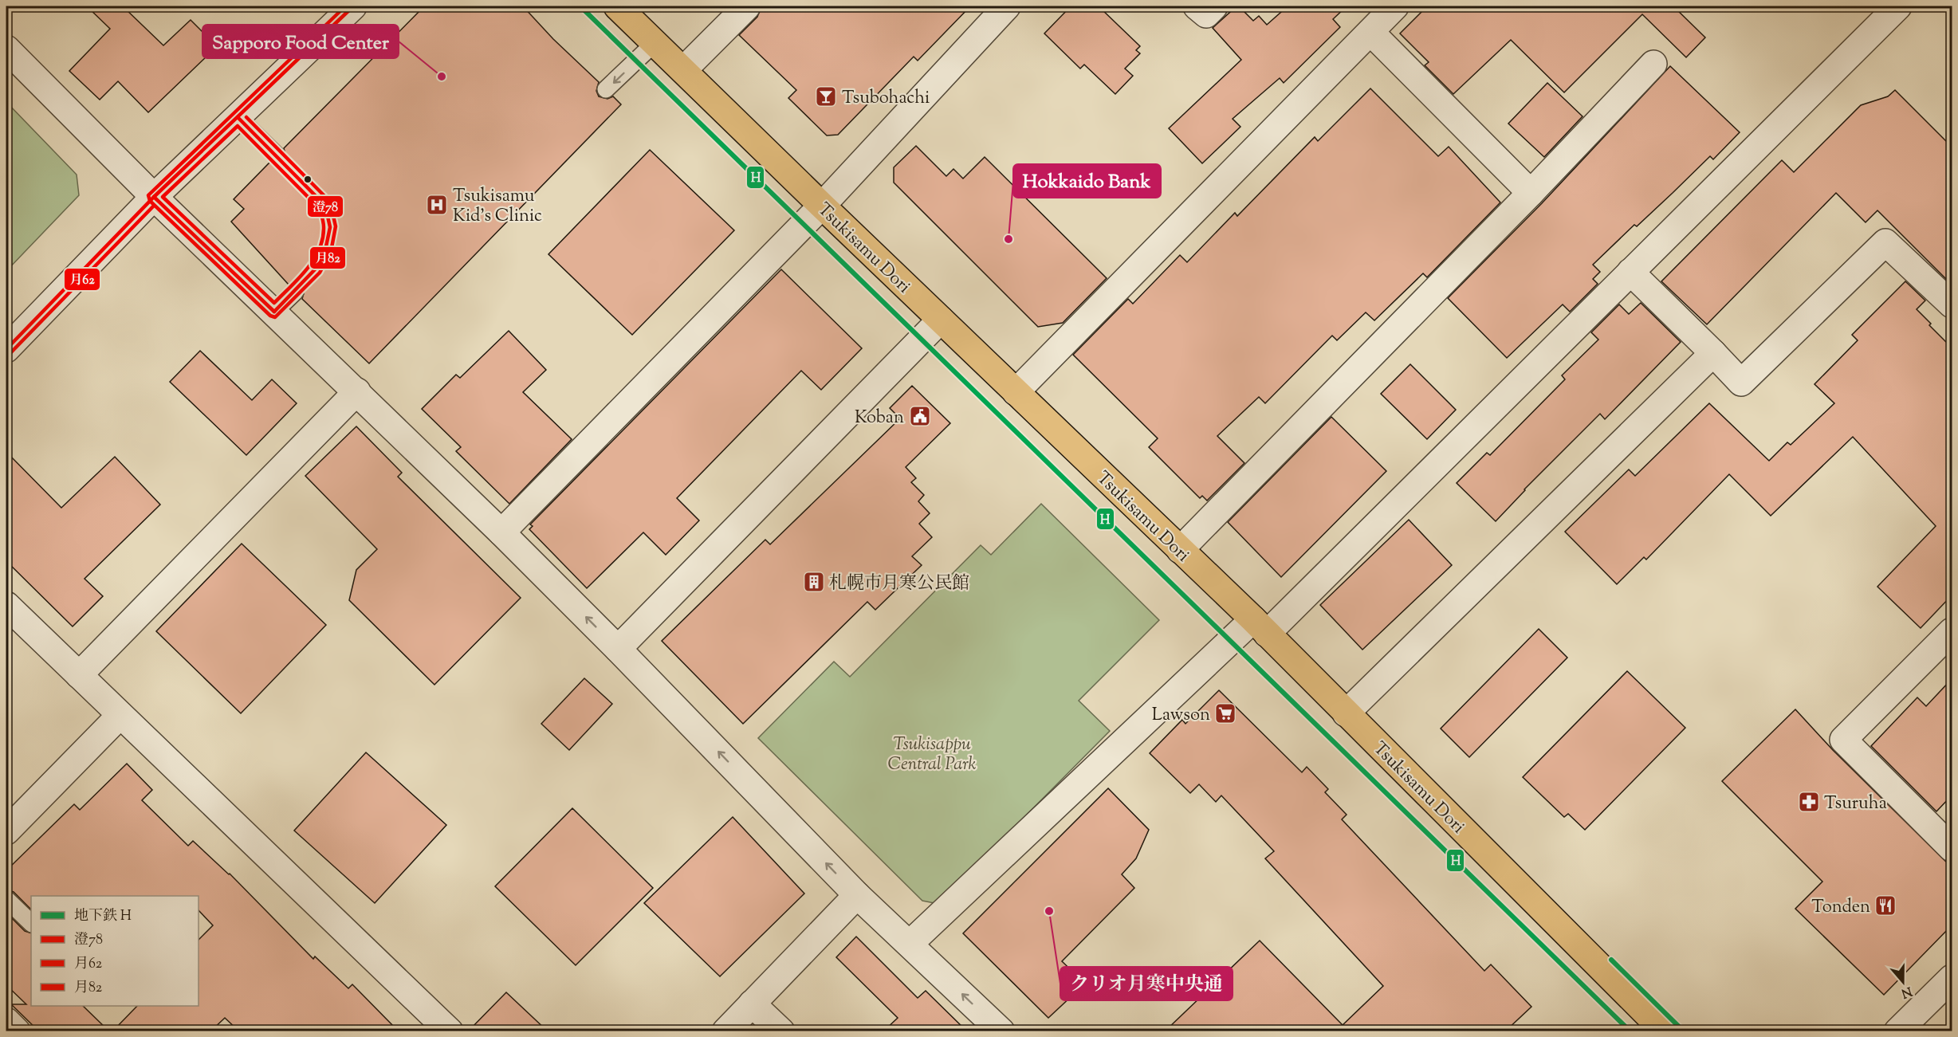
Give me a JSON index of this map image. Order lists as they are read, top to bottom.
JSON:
{
  "streets": {
    "highway": ["Tsukisamu Dori"]
  },
  "parks": ["Tsukisappu Central Park"],
  "places": {
    "other": ["Sapporo Food Center", "Hokkaido Bank", "クリオ月寒中央通"],
    "bar": ["Tsubohachi"],
    "hospital": ["Tsukisamu Kid's Clinic"],
    "public building": ["Koban"],
    "building": ["札幌市月寒公民館"],
    "supermarket": ["Lawson"],
    "pharmacy": ["Tsuruha"],
    "restaurant": ["Tonden"]
  },
  "lines": [
    "metro line H",
    "transit line 澄78",
    "transit line 月82",
    "transit line 月62"
  ],
  "legend": [
    "地下鉄 H",
    "澄78",
    "月62",
    "月82"
  ],
  "north": "bottom"
}
